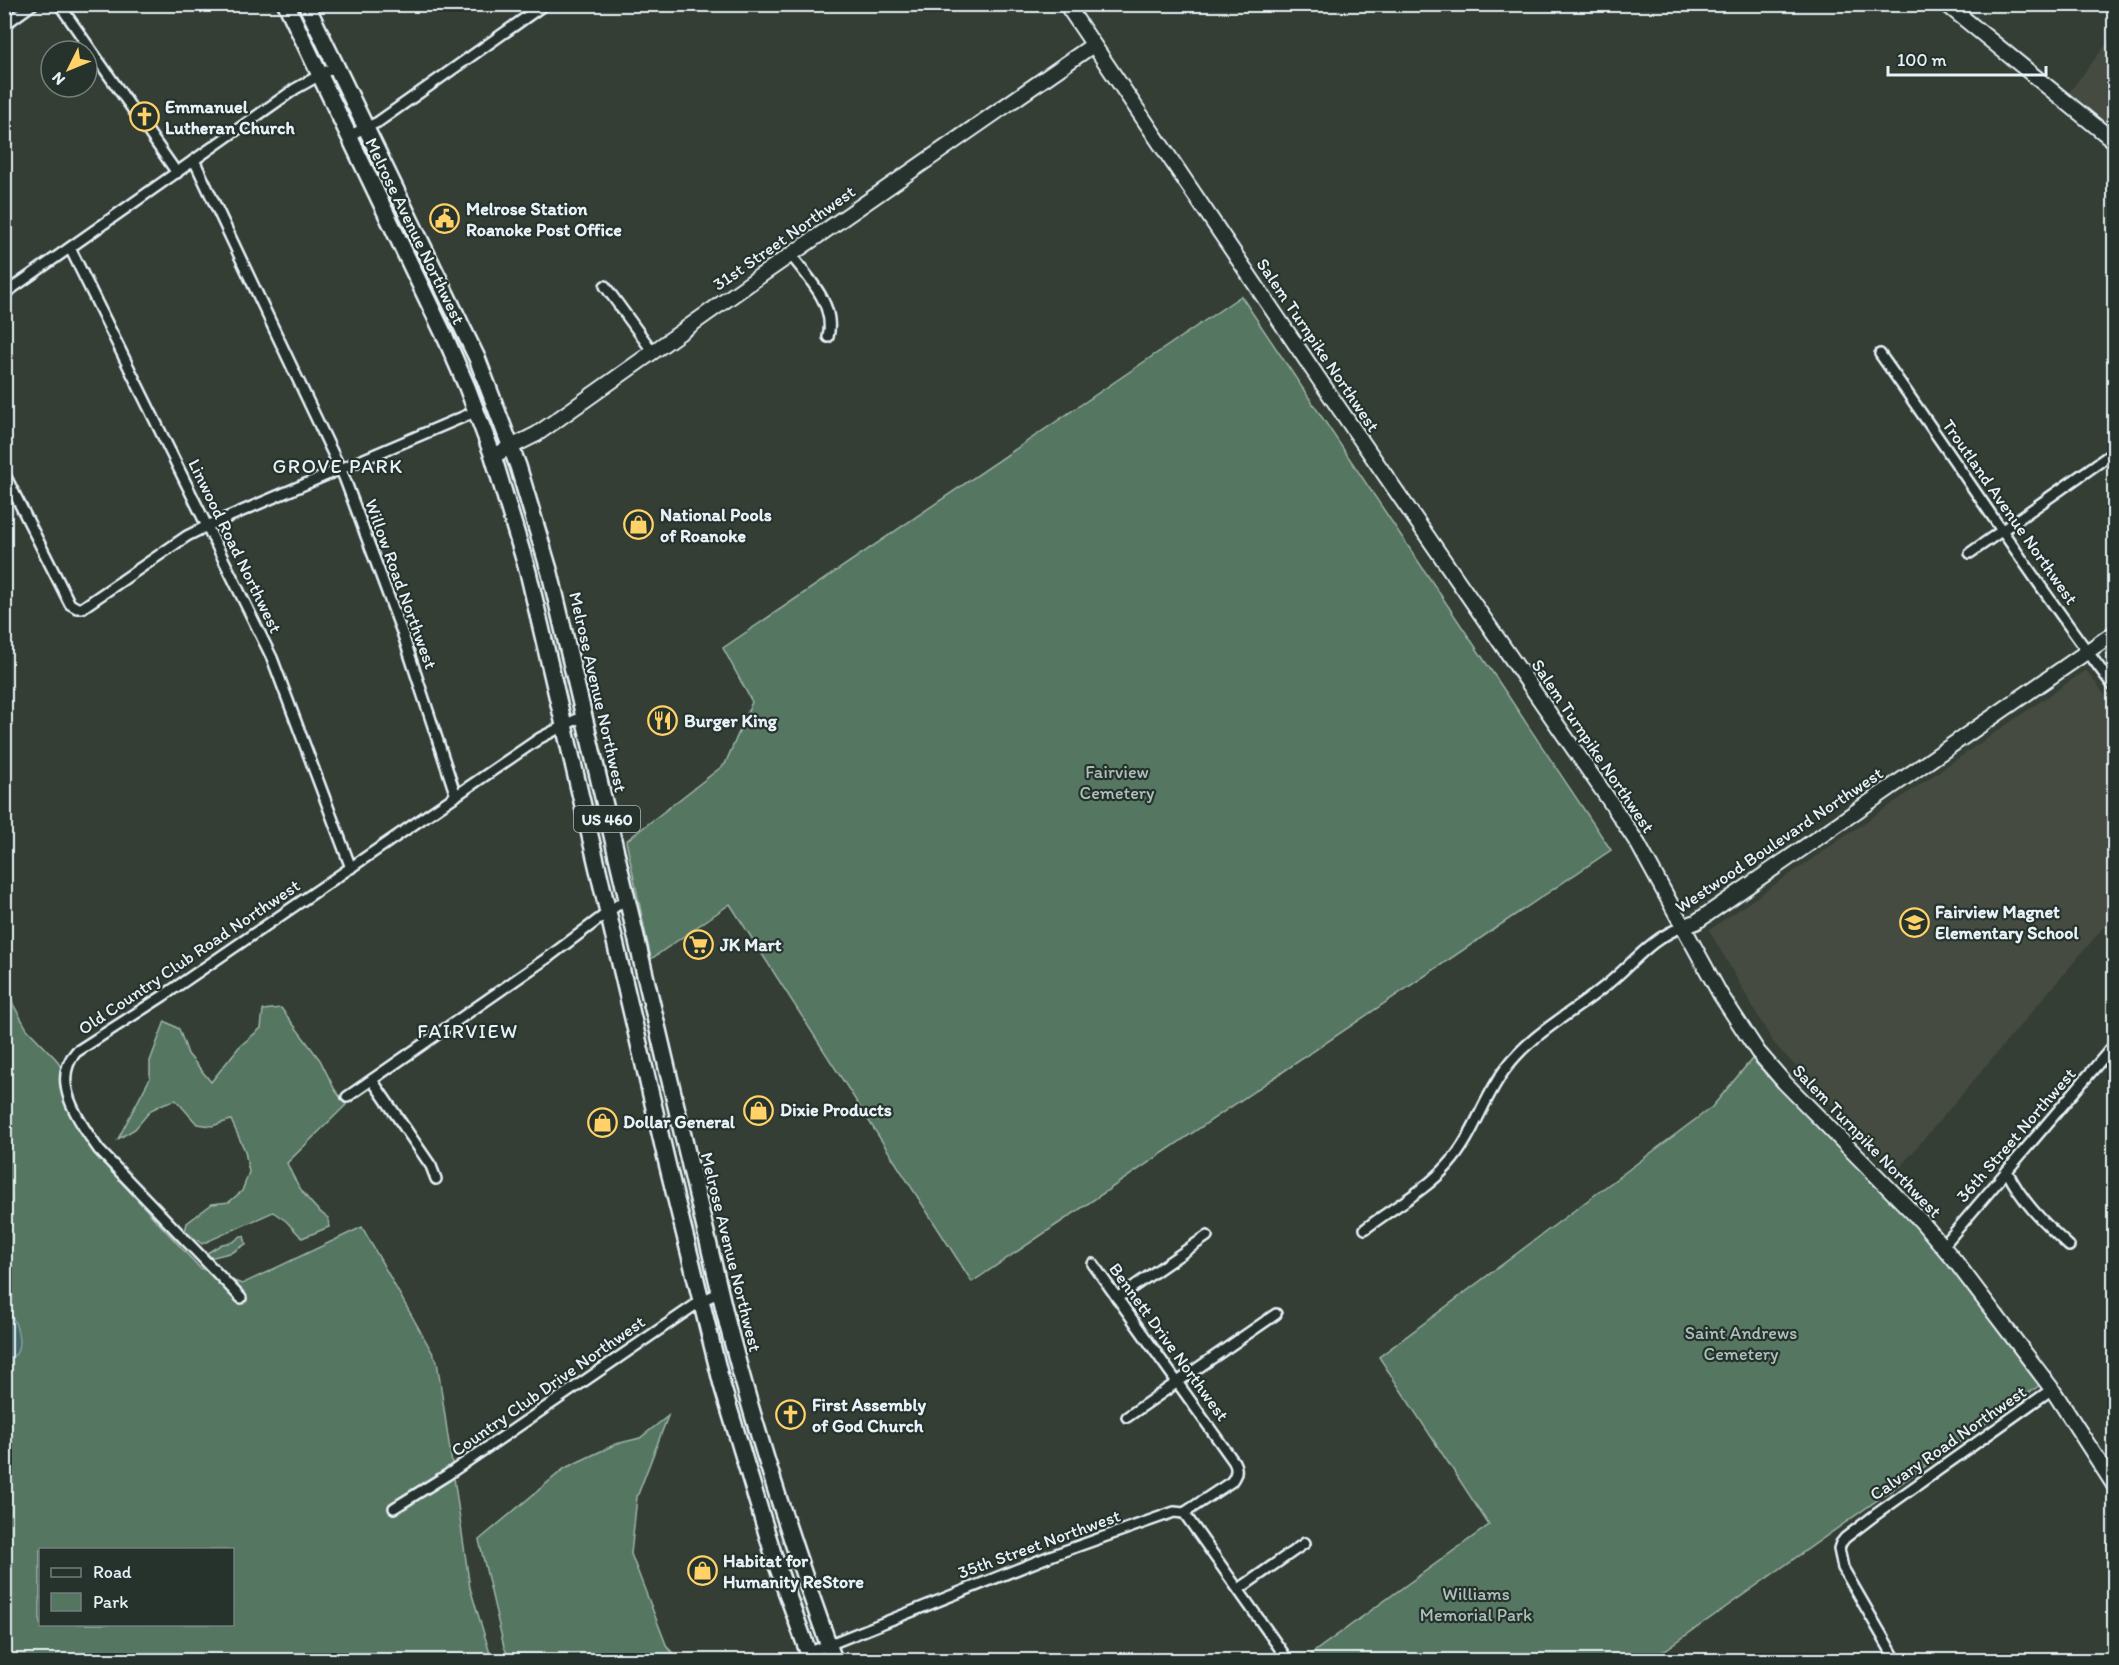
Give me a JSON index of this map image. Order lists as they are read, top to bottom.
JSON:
{
  "streets": {
    "main road": ["Melrose Avenue Northwest", "US 460"],
    "street": [
      "31st Street Northwest",
      "Salem Turnpike Northwest",
      "Troutland Avenue Northwest",
      "Linwood Road Northwest",
      "Willow Road Northwest",
      "Westwood Boulevard Northwest",
      "Old Country Club Road Northwest",
      "36th Street Northwest",
      "Bennett Drive Northwest",
      "Country Club Drive Northwest",
      "Calvary Road Northwest",
      "35th Street Northwest"
    ]
  },
  "crossings": [
    ["Melrose Avenue Northwest", "31st Street Northwest"],
    ["Melrose Avenue Northwest", "Old Country Club Road Northwest"],
    ["Melrose Avenue Northwest", "Country Club Drive Northwest"],
    ["Melrose Avenue Northwest", "35th Street Northwest"],
    ["31st Street Northwest", "Salem Turnpike Northwest"],
    ["Salem Turnpike Northwest", "Westwood Boulevard Northwest"],
    ["Salem Turnpike Northwest", "36th Street Northwest"],
    ["Salem Turnpike Northwest", "Calvary Road Northwest"],
    ["Troutland Avenue Northwest", "Westwood Boulevard Northwest"],
    ["Linwood Road Northwest", "Old Country Club Road Northwest"],
    ["Willow Road Northwest", "Old Country Club Road Northwest"],
    ["Bennett Drive Northwest", "35th Street Northwest"]
  ],
  "districts": ["GROVE PARK", "FAIRVIEW"],
  "parks": ["Fairview Cemetery", "Saint Andrews Cemetery", "Williams Memorial Park"],
  "places": {
    "church": ["Emmanuel Lutheran Church", "First Assembly of God Church"],
    "public building": ["Melrose Station Roanoke Post Office"],
    "shop": [
      "National Pools of Roanoke",
      "Dixie Products",
      "Dollar General",
      "Habitat for Humanity ReStore"
    ],
    "restaurant": ["Burger King"],
    "school or university": ["Fairview Magnet Elementary School"],
    "supermarket": ["JK Mart"]
  },
  "legend": ["Road", "Park"],
  "scale_bar": "100 m",
  "north": "bottom left"
}
